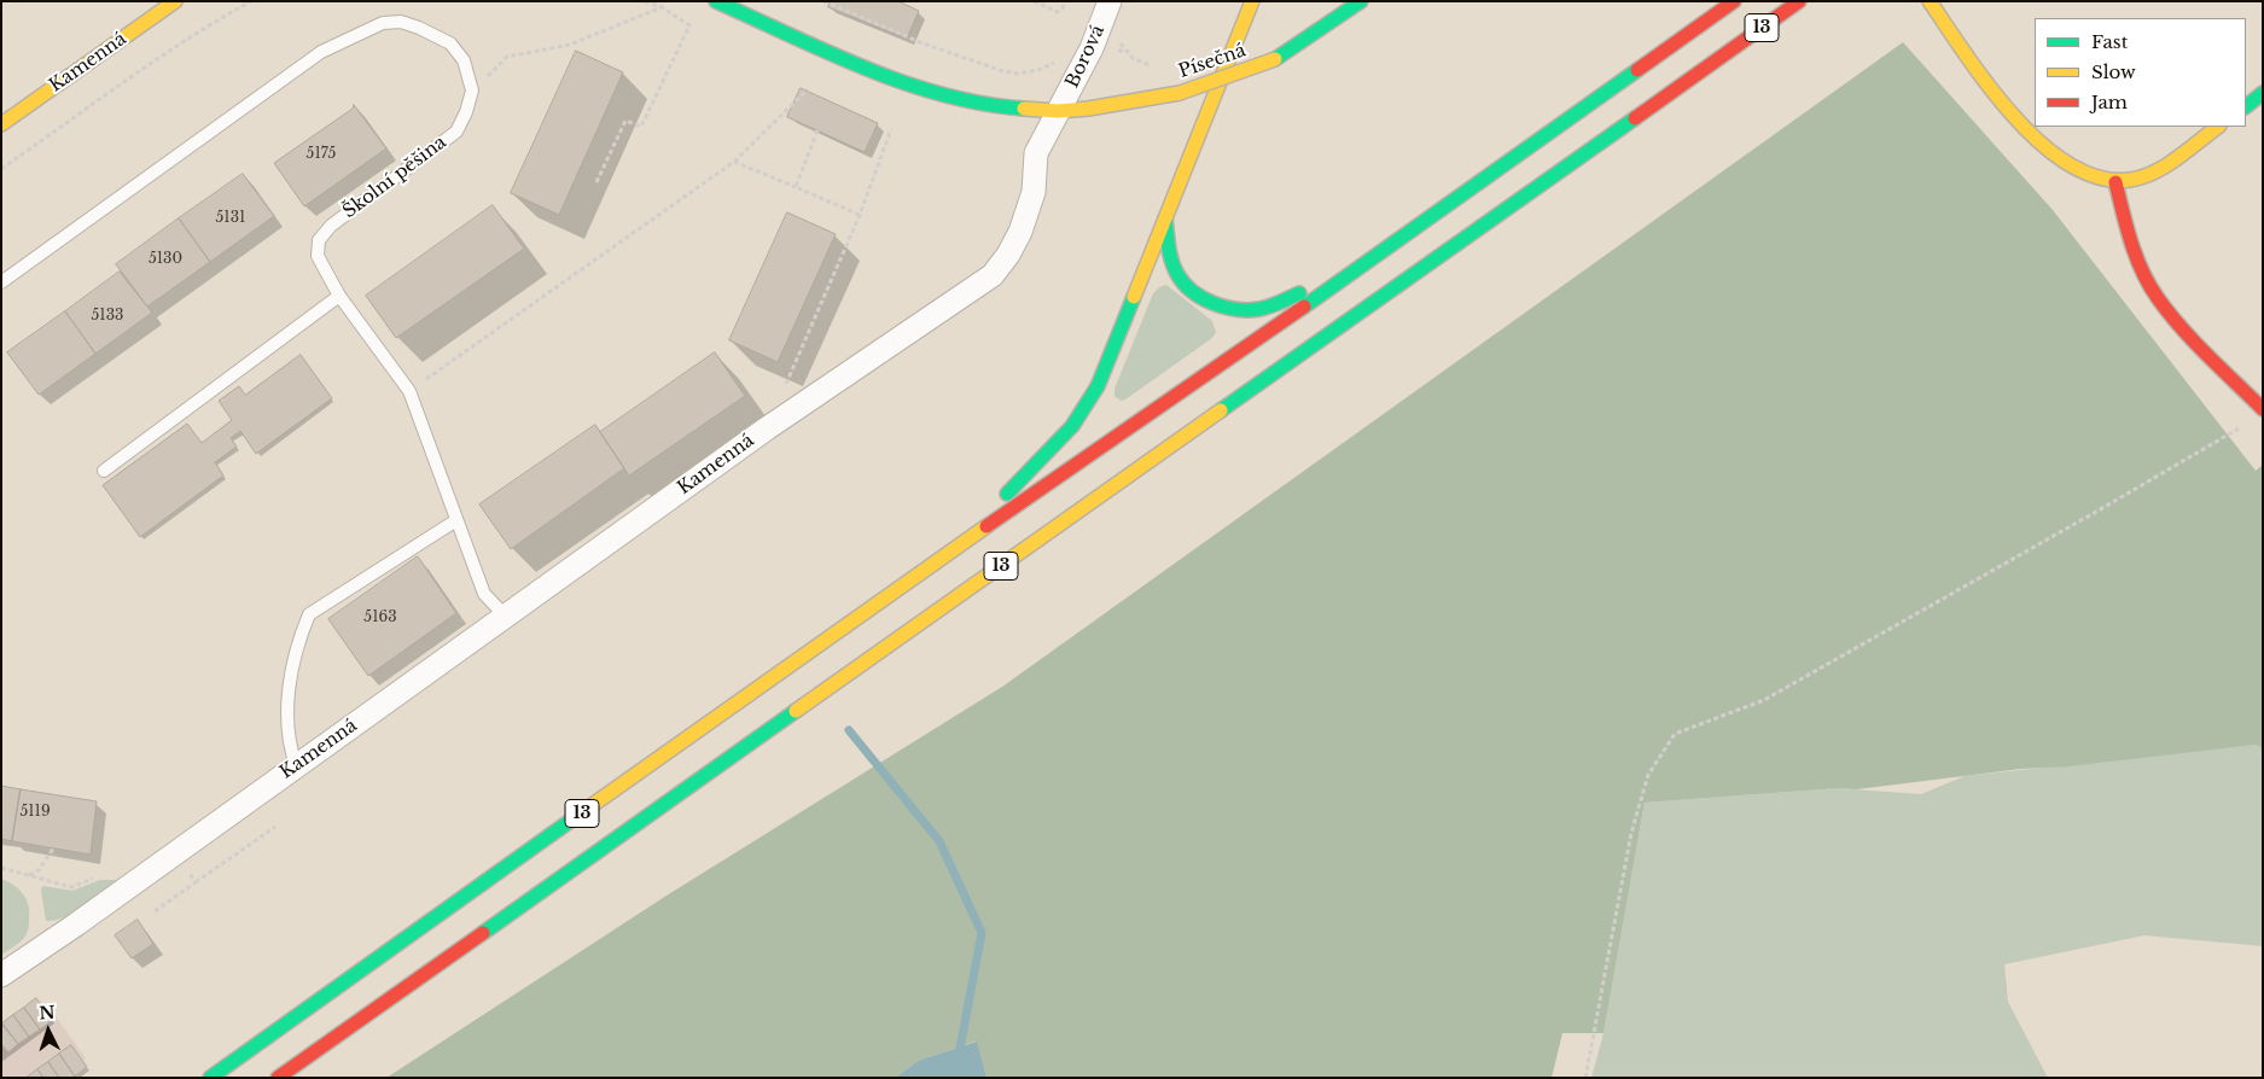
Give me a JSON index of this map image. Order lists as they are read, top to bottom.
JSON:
{
  "streets": {
    "main road": ["13", "Písečná", "Kamenná"],
    "street": ["Borová"],
    "lane": ["Školní pěšina"]
  },
  "crossings": [
    ["Borová", "Písečná"],
    ["Borová", "Kamenná"],
    ["Písečná", "Kamenná"],
    ["Kamenná", "Školní pěšina"]
  ],
  "house_numbers": [
    "5175",
    "5131",
    "5130",
    "5133",
    "5163",
    "5119"
  ],
  "legend": ["Fast", "Slow", "Jam"],
  "north": "top"
}
